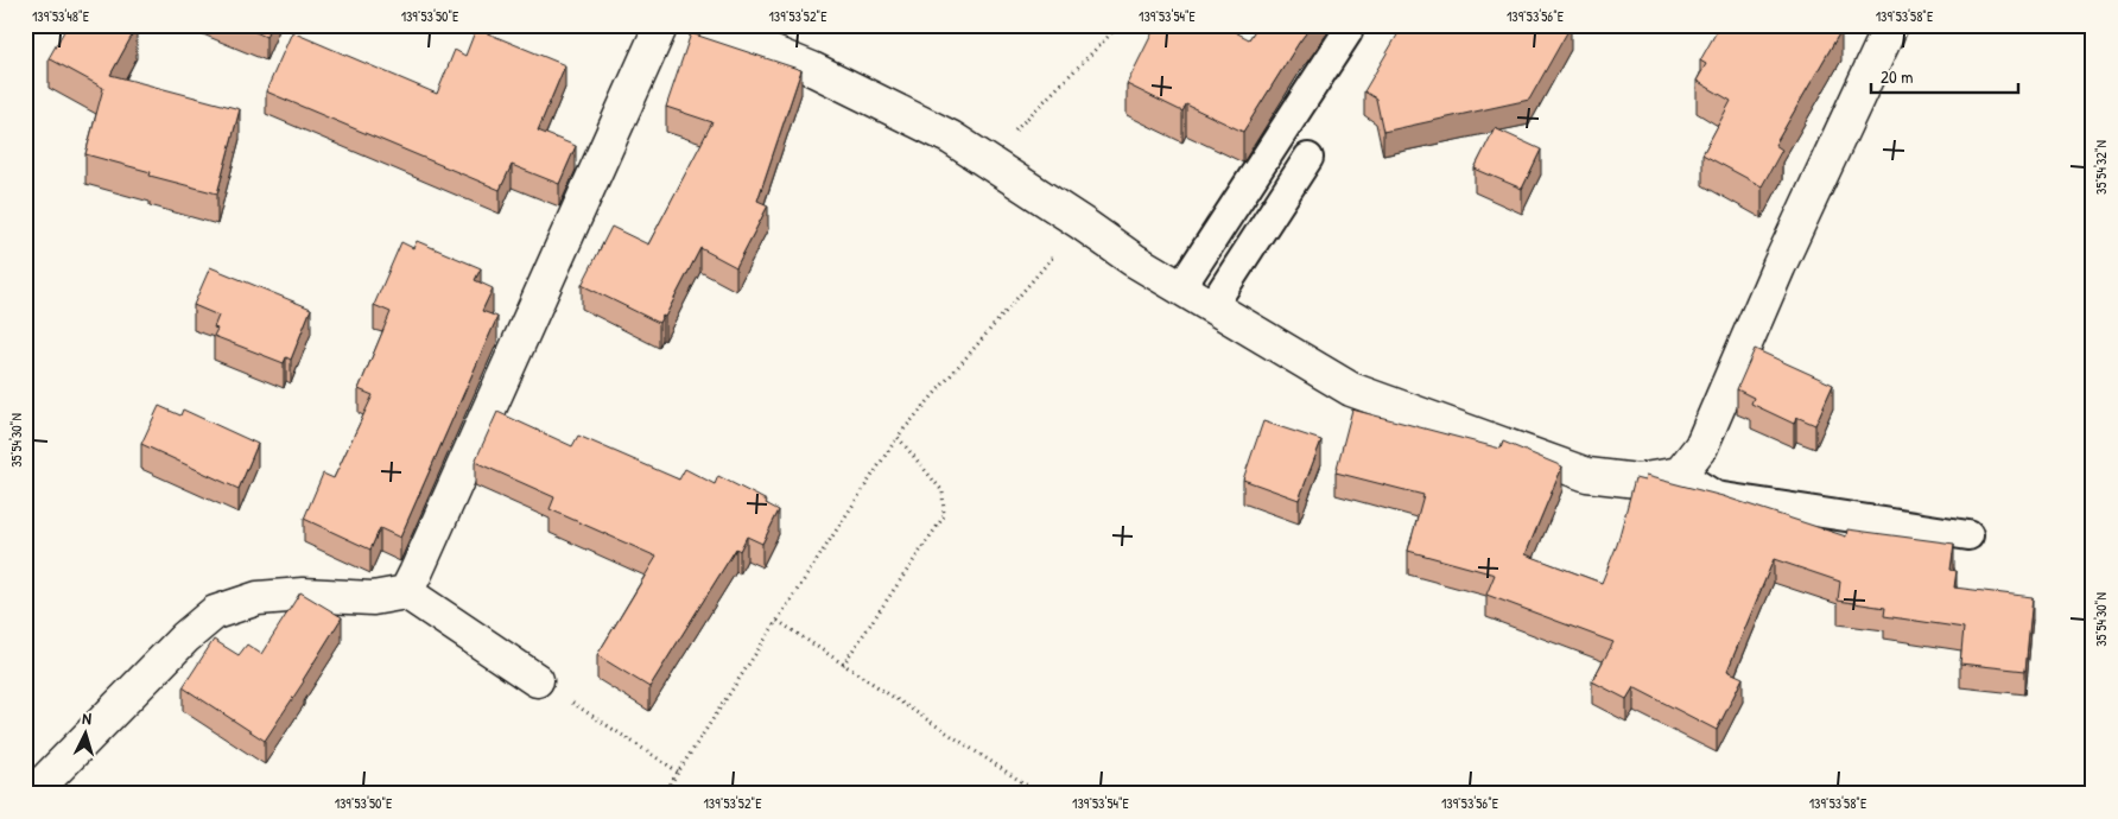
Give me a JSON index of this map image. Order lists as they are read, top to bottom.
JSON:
{
  "scale_bar": "20 m",
  "north": "top",
  "coordinates": [
    "139°53'48\"E",
    "139°53'50\"E",
    "139°53'52\"E",
    "139°53'54\"E",
    "139°53'56\"E",
    "139°53'58\"E",
    "35°54'32\"N",
    "35°54'30\"N"
  ]
}
